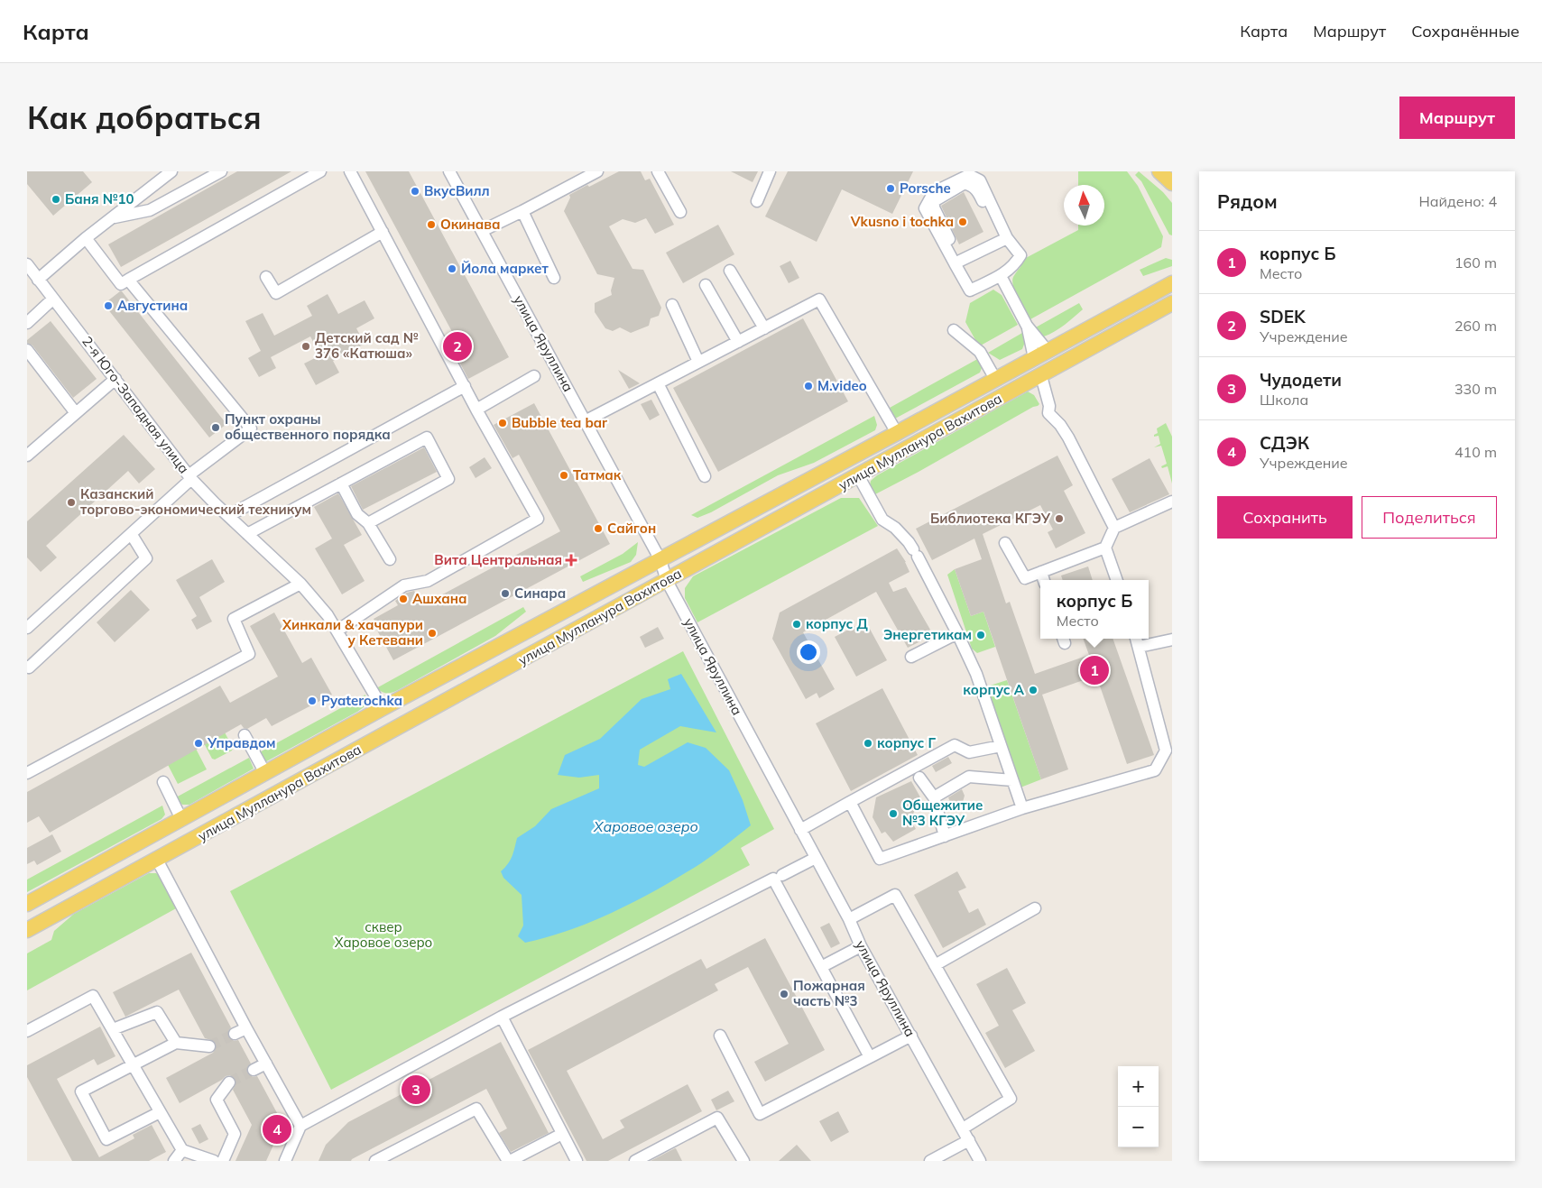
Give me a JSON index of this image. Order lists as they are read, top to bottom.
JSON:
{
  "streets": {
    "main road": ["улица Мулланура Вахитова"],
    "street": ["улица Яруллина", "2-я Юго-Западная улица"]
  },
  "crossings": [
    ["улица Яруллина", "улица Мулланура Вахитова"],
    ["2-я Юго-Западная улица", "улица Мулланура Вахитова"]
  ],
  "water": ["Харовое озеро"],
  "parks": ["сквер Харовое озеро"],
  "places": {
    "other": [
      "Porsche",
      "ВкусВилл",
      "Баня №10",
      "Vkusno i tochka",
      "Окинава",
      "Йола маркет",
      "Августина",
      "Детский сад № 376 «Катюша»",
      "M.video",
      "Bubble tea bar",
      "Пункт охраны общественного порядка",
      "Татмак",
      "Казанский торгово-экономический техникум",
      "Библиотека КГЭУ",
      "Сайгон",
      "Синара",
      "Ашхана",
      "корпус Д",
      "Хинкали & хачапури у Кетевани",
      "Энергетикам",
      "корпус А",
      "Pyaterochka",
      "Управдом",
      "корпус Г",
      "Общежитие №3 КГЭУ",
      "Пожарная часть №3"
    ],
    "health": ["Вита Центральная"]
  },
  "north": "top",
  "page": {
    "header": "Карта",
    "nav": ["Карта", "Маршрут", "Сохранённые"],
    "buttons": [
      "Маршрут",
      ["Сохранить", "Поделиться"]
    ],
    "title": "Как добраться",
    "heading": ["Рядом", "Найдено: 4"],
    "list": [
      {
        "mark": "1",
        "name": "корпус Б",
        "note": "Место",
        "value": "160 m"
      },
      {
        "mark": "2",
        "name": "SDEK",
        "note": "Учреждение",
        "value": "260 m"
      },
      {
        "mark": "3",
        "name": "Чудодети",
        "note": "Школа",
        "value": "330 m"
      },
      {
        "mark": "4",
        "name": "СДЭК",
        "note": "Учреждение",
        "value": "410 m"
      }
    ],
    "pins": [
      "2",
      "1",
      "3",
      "4"
    ],
    "popup": ["корпус Б", "Место"],
    "map_buttons": ["+", "−"]
  }
}
